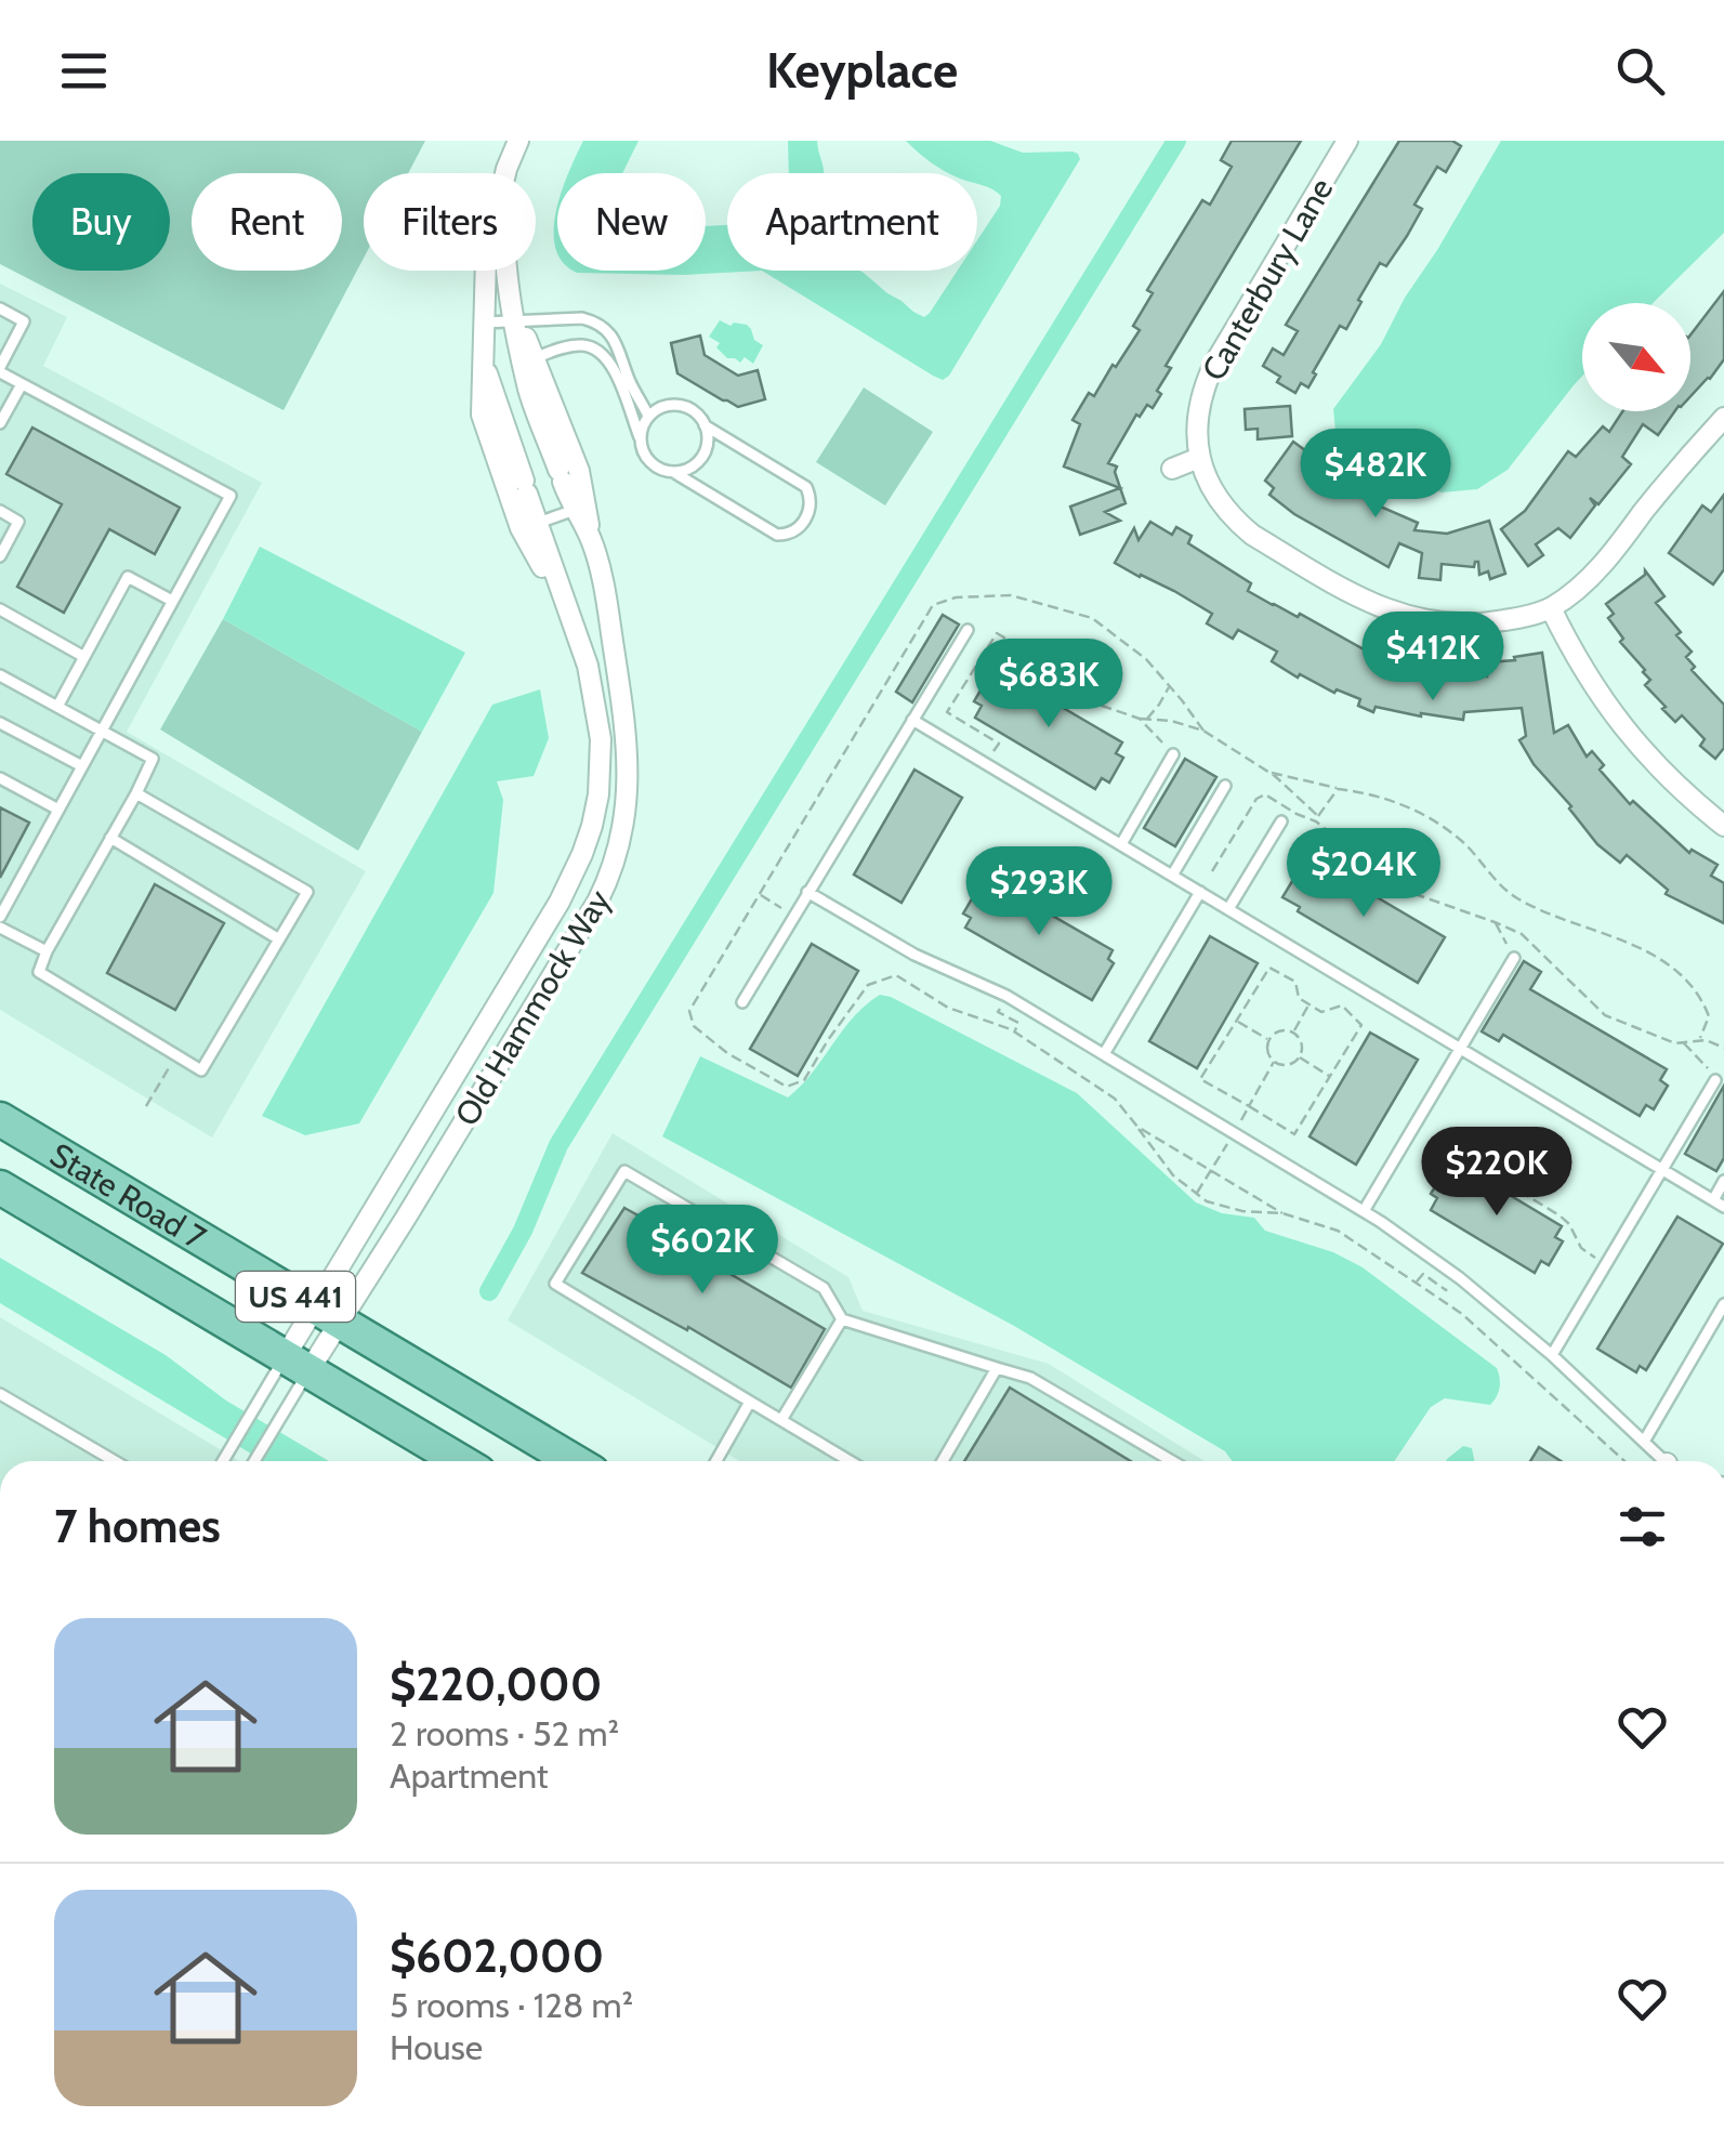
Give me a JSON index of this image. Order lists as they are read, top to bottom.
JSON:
{
  "streets": {
    "main road": ["State Road 7", "US 441"],
    "street": ["Canterbury Lane", "Old Hammock Way"]
  },
  "crossings": [
    ["Old Hammock Way", "State Road 7"]
  ],
  "north": "bottom right",
  "page": {
    "header": "Keyplace",
    "chip": [
      "Buy",
      "Rent",
      "Filters",
      "New",
      "Apartment"
    ],
    "price": [
      "$482K",
      "$412K",
      "$683K",
      "$204K",
      "$293K",
      "$220K",
      "$602K"
    ],
    "heading": "7 homes",
    "list": [
      {
        "name": "$220,000",
        "note": "2 rooms · 52 m² · Apartment"
      },
      {
        "name": "$602,000",
        "note": "5 rooms · 128 m² · House"
      }
    ]
  }
}
